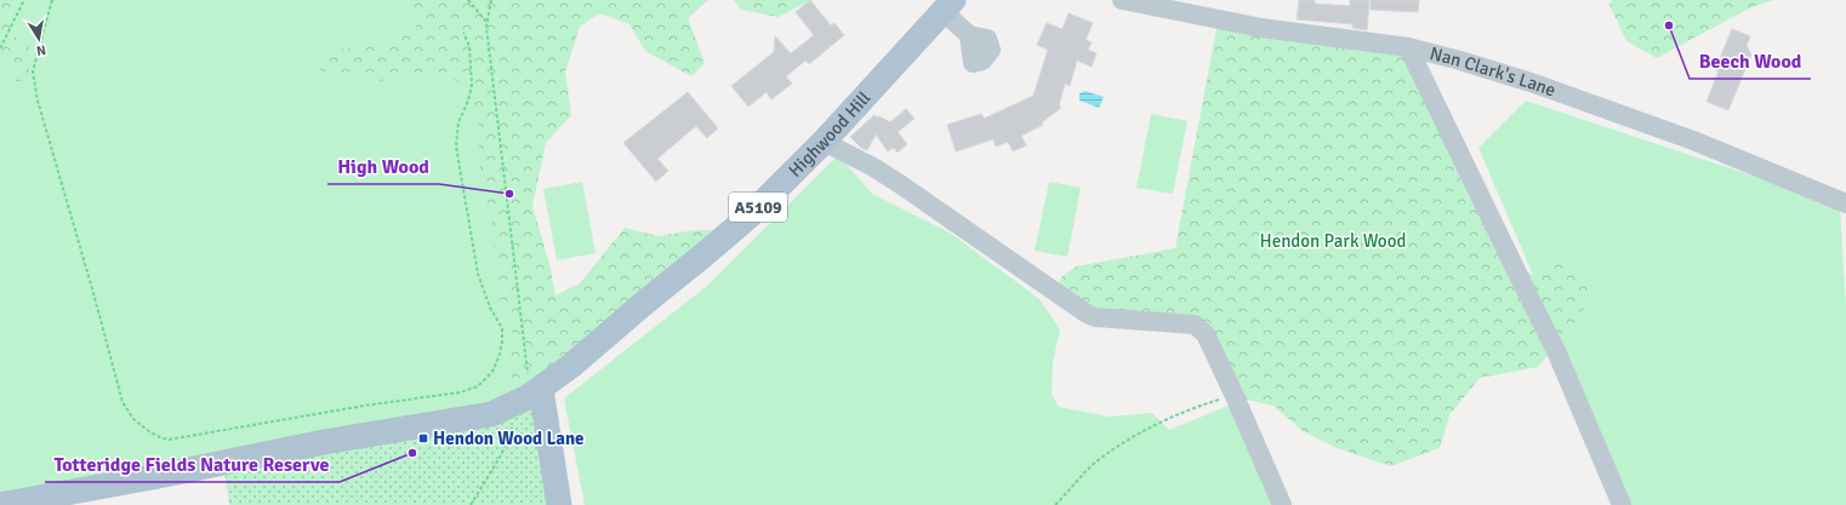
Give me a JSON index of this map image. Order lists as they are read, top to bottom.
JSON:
{
  "streets": {
    "main road": ["Highwood Hill", "A5109"],
    "street": ["Nan Clark's Lane"]
  },
  "crossings": [
    ["Highwood Hill", "A5109"]
  ],
  "parks": ["Hendon Park Wood"],
  "places": {
    "other": ["Beech Wood", "High Wood", "Totteridge Fields Nature Reserve"],
    "transit": ["Hendon Wood Lane"]
  },
  "north": "bottom"
}
